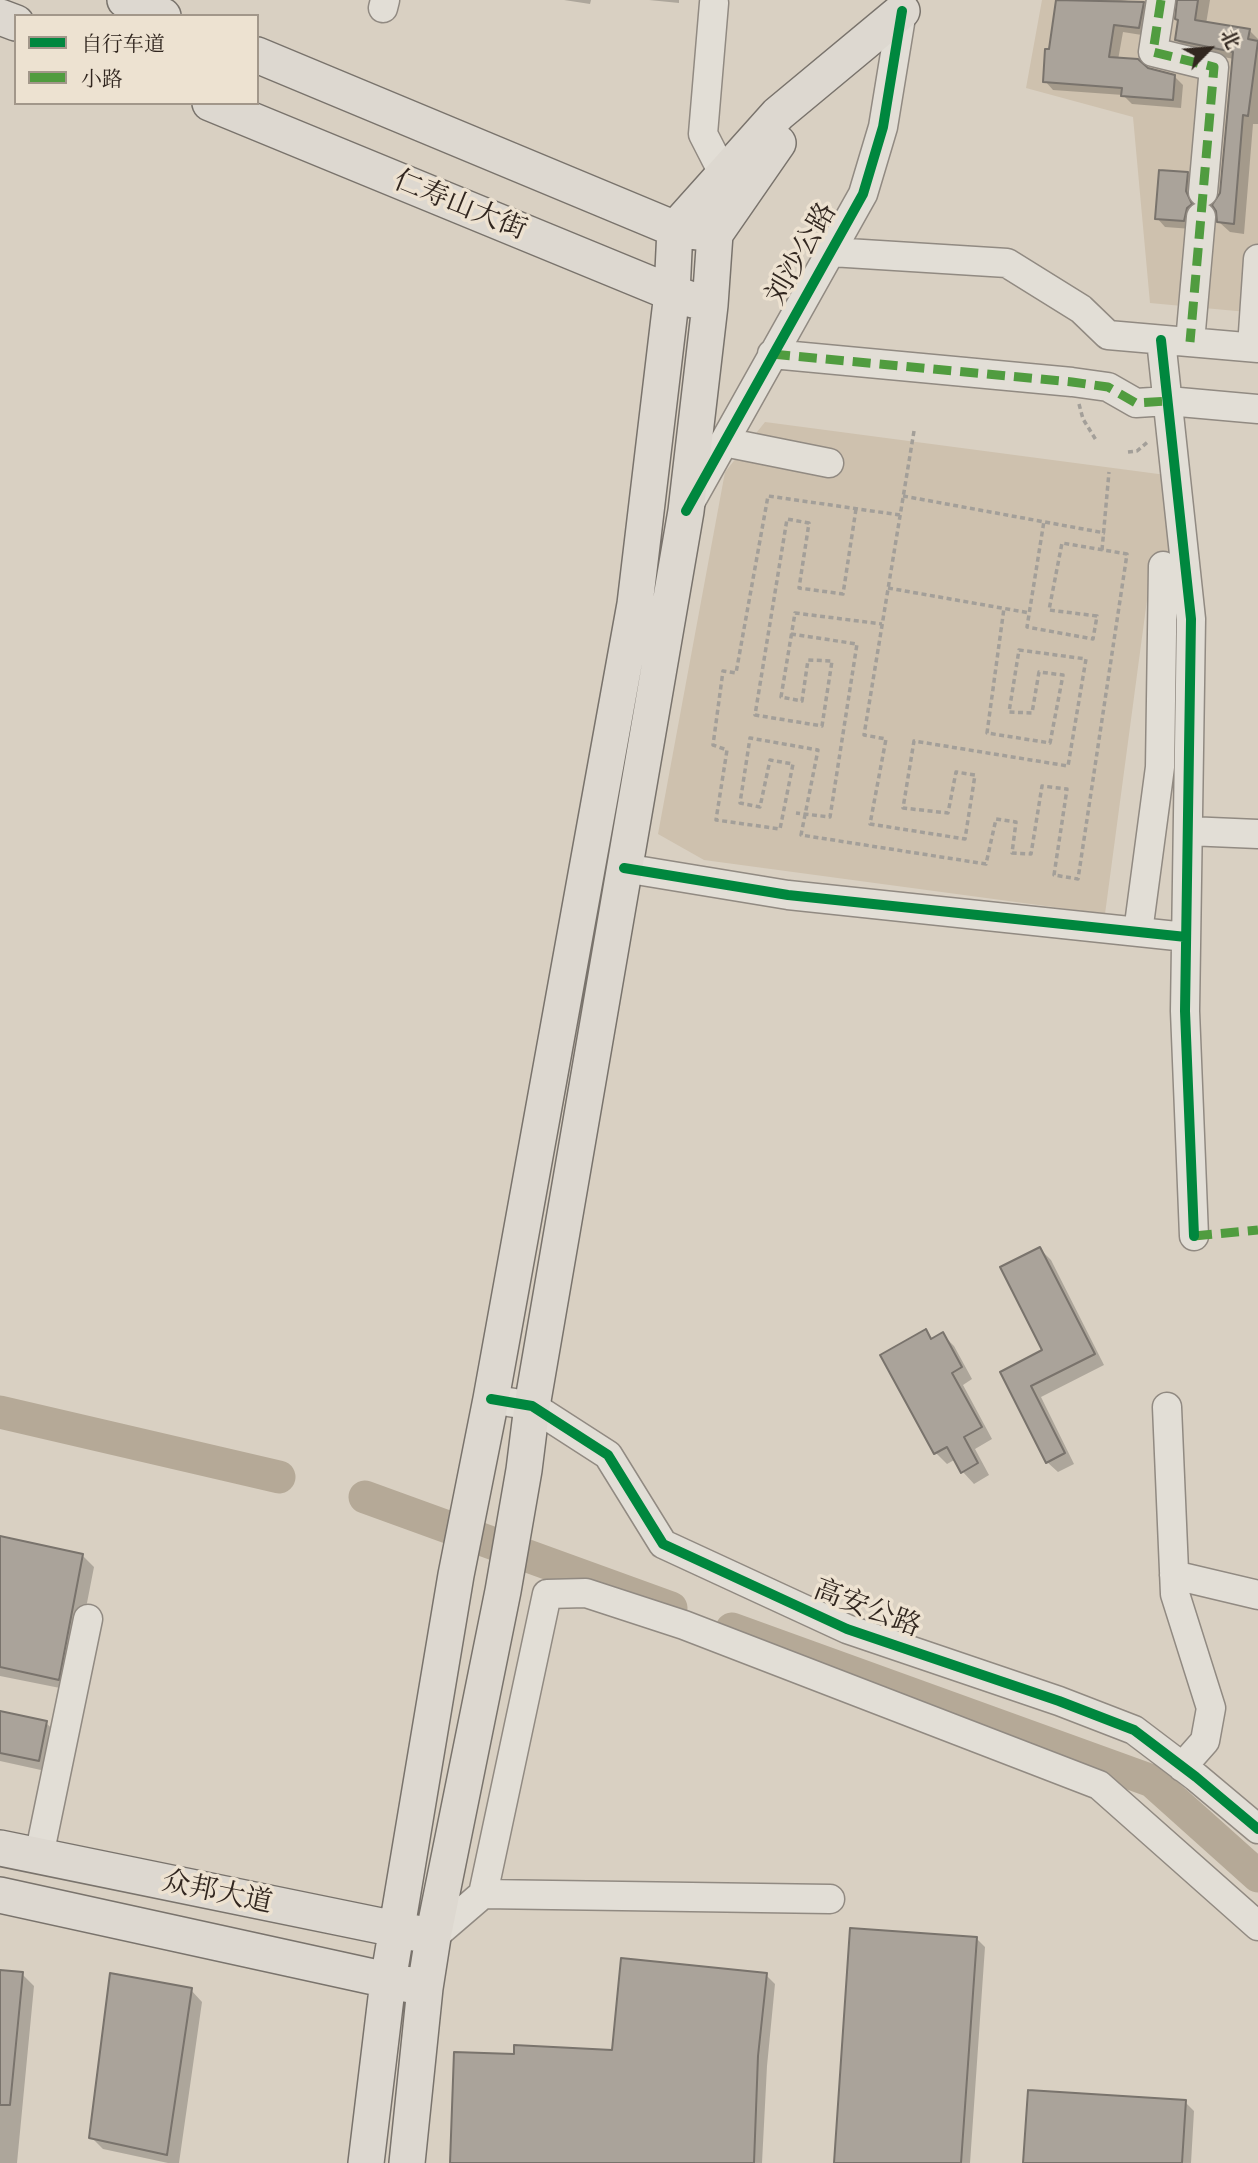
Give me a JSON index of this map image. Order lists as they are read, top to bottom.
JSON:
{
  "streets": {
    "main road": ["仁寿山大街", "众邦大道"],
    "street": ["刘沙公路", "高安公路"]
  },
  "legend": ["自行车道", "小路"],
  "north": "top right"
}
